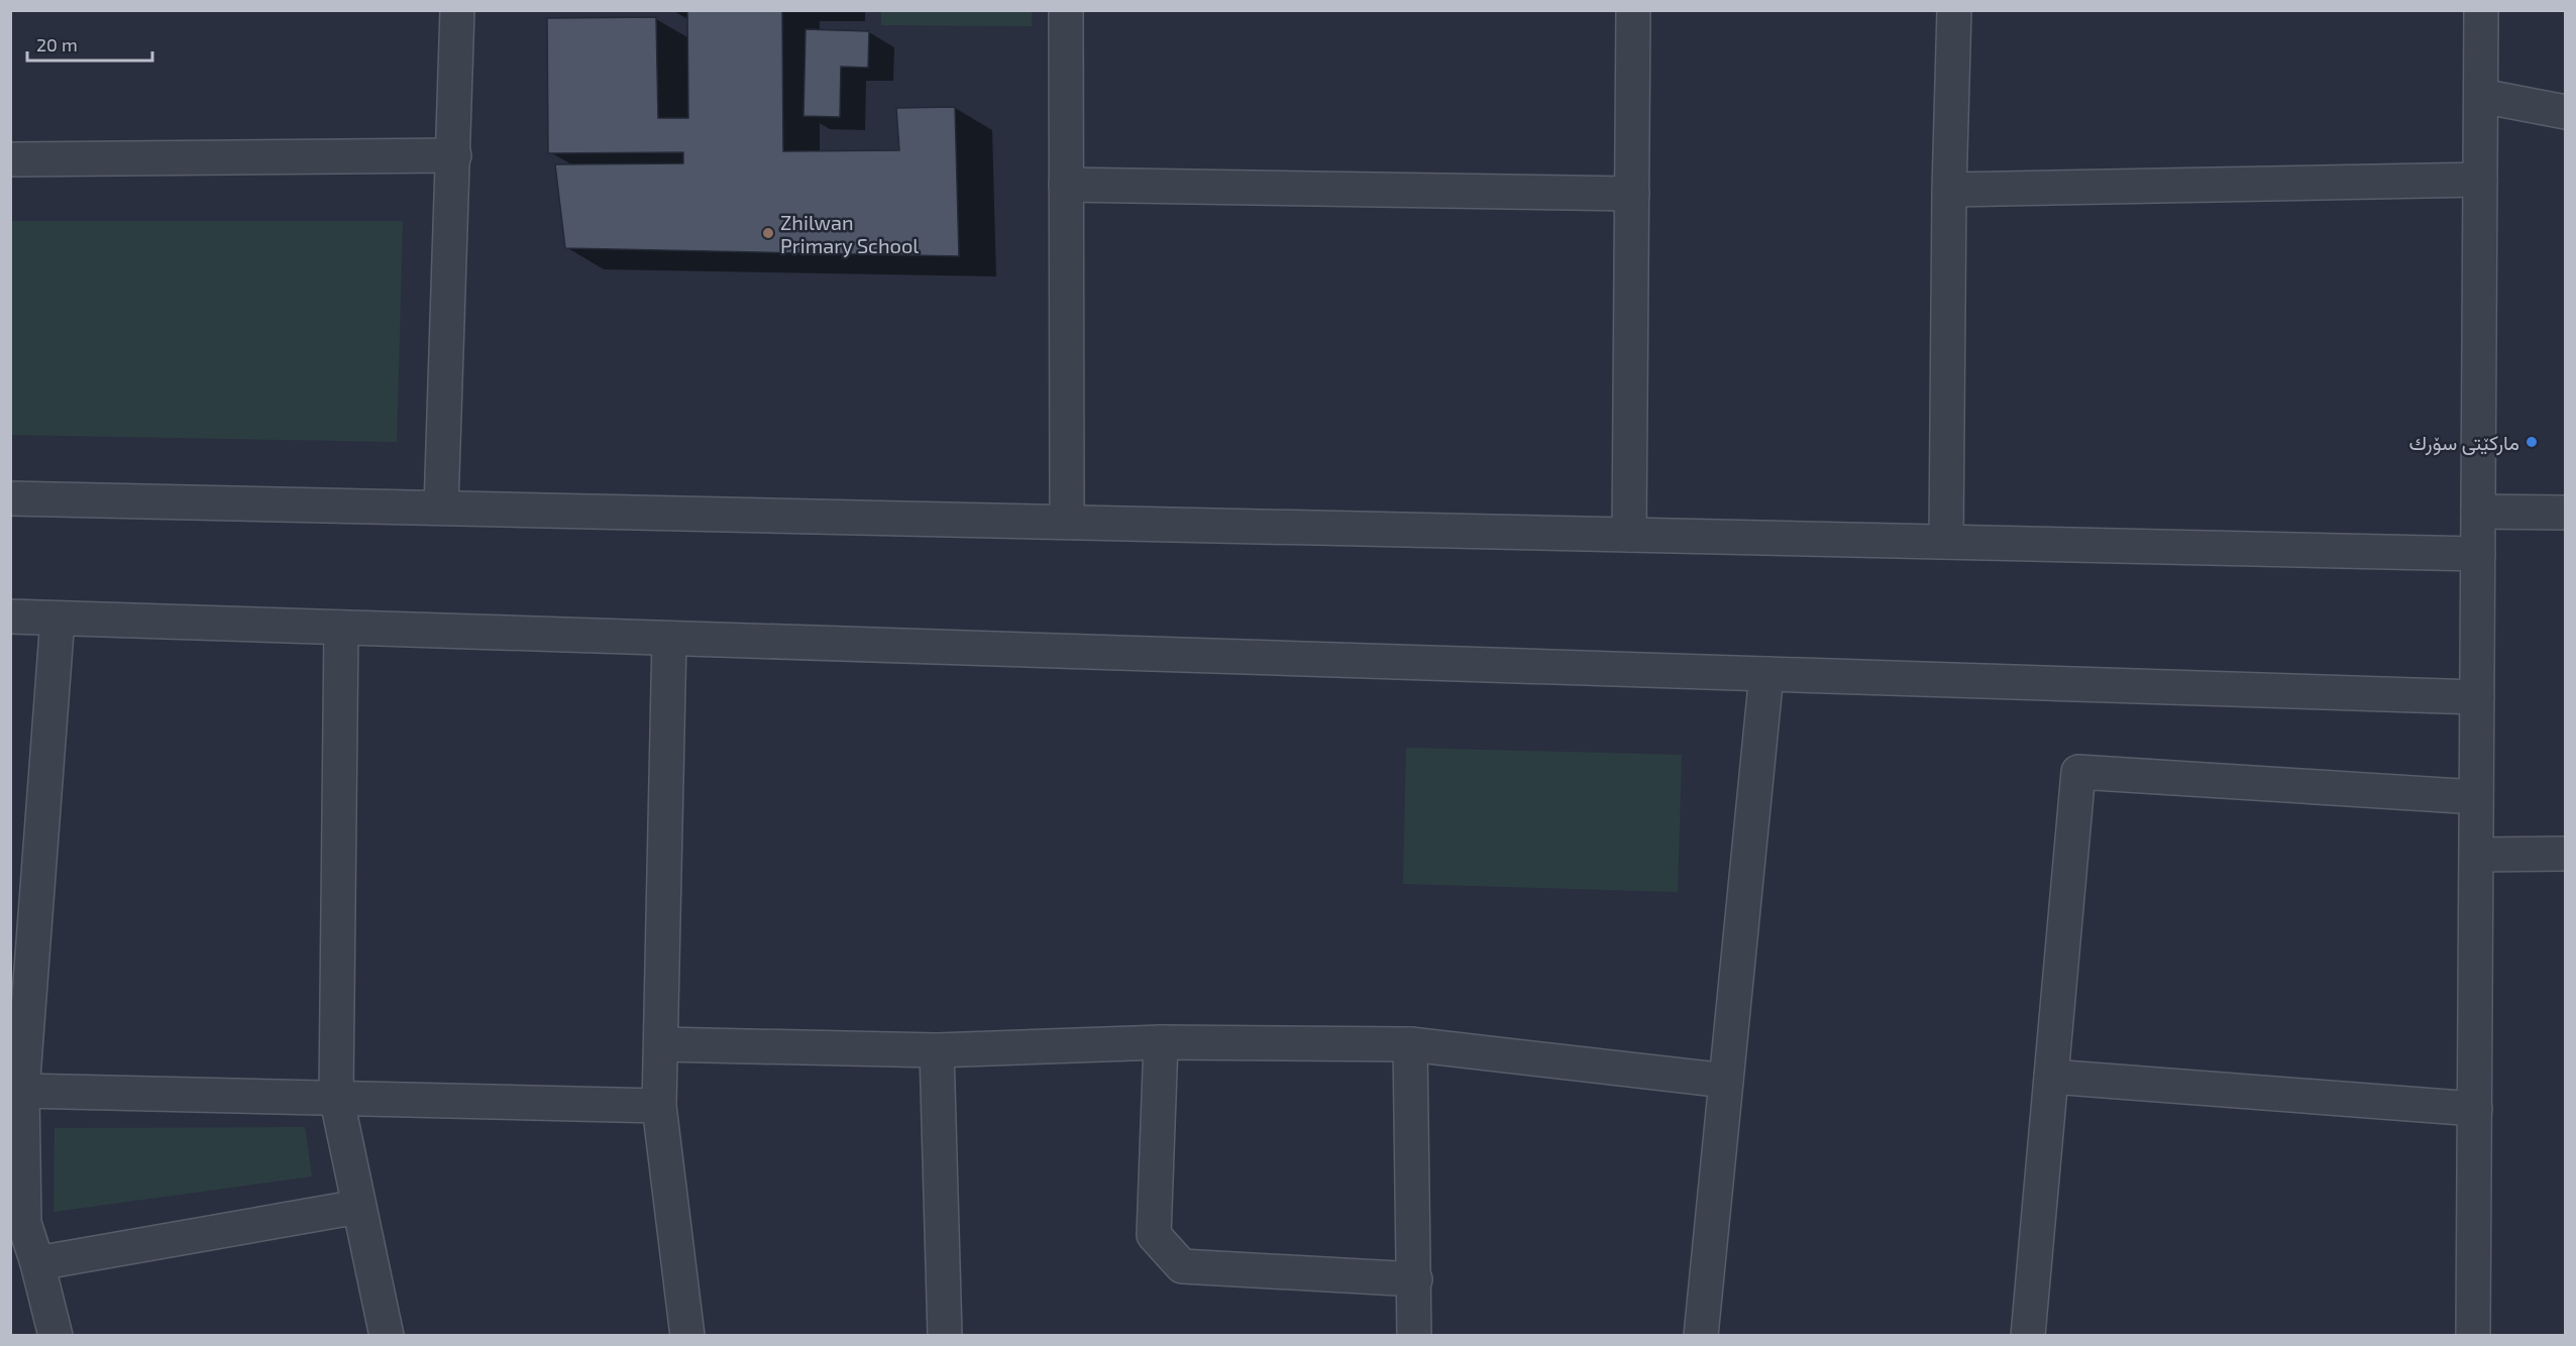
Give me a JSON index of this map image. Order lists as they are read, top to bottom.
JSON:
{
  "places": ["Zhilwan Primary School", "مارکێتی سۆرك"],
  "scale_bar": "20 m"
}
